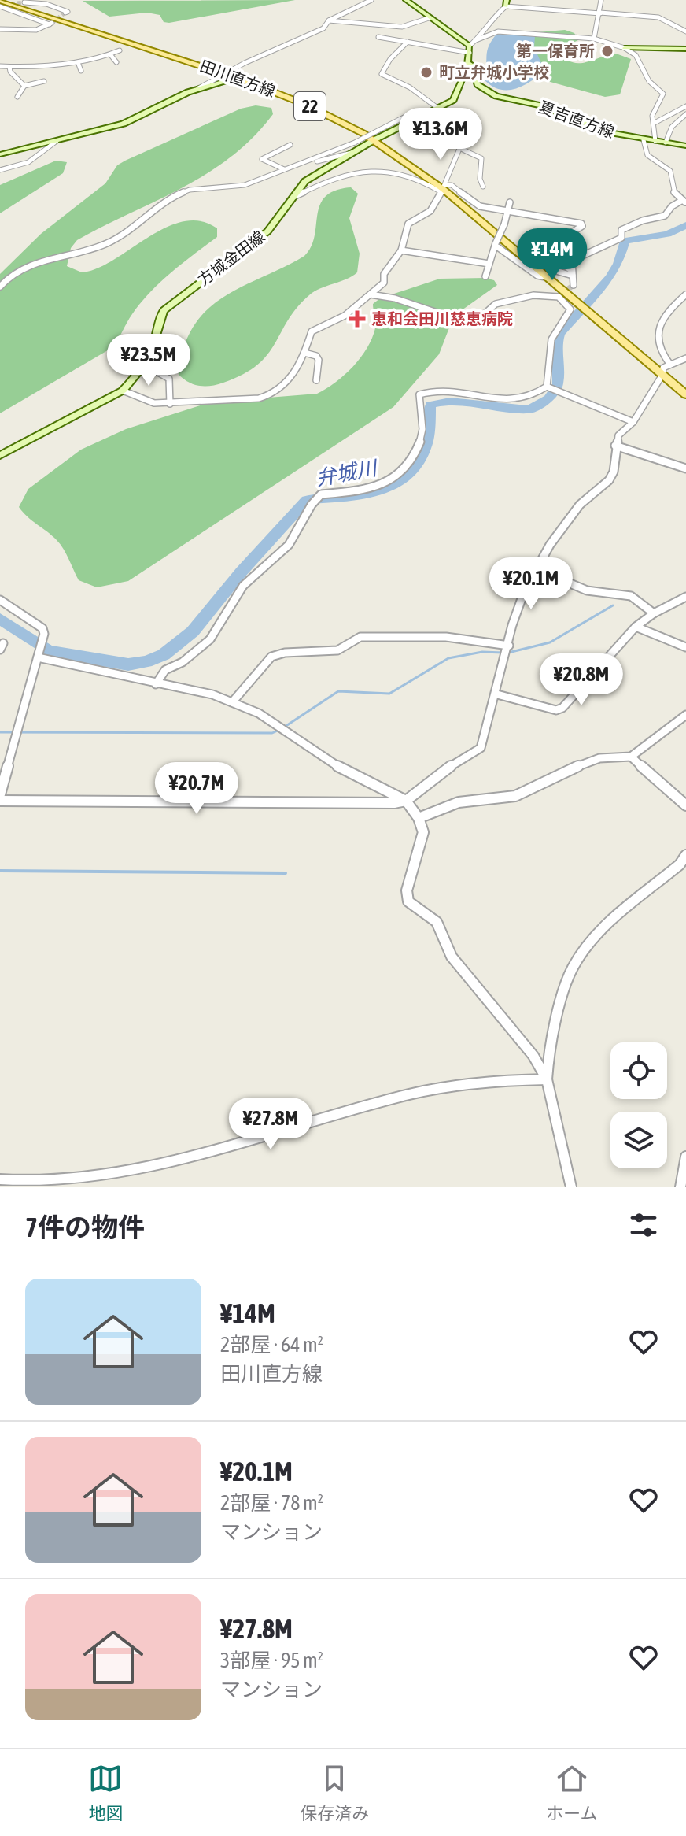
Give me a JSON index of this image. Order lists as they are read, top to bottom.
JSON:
{
  "streets": {
    "main road": [
      "田川直方線",
      "22",
      "夏吉直方線",
      "方城金田線"
    ]
  },
  "crossings": [
    ["田川直方線", "方城金田線"],
    ["夏吉直方線", "方城金田線"]
  ],
  "water": ["弁城川"],
  "places": {
    "other": ["第一保育所", "町立弁城小学校"],
    "health": ["恵和会田川慈恵病院"]
  },
  "page": {
    "price": [
      "¥13.6M",
      "¥14M",
      "¥23.5M",
      "¥20.1M",
      "¥20.8M",
      "¥20.7M",
      "¥27.8M"
    ],
    "heading": "7件の物件",
    "list": [
      {
        "name": "¥14M",
        "note": "2部屋 · 64 m² · 田川直方線"
      },
      {
        "name": "¥20.1M",
        "note": "2部屋 · 78 m² · マンション"
      },
      {
        "name": "¥27.8M",
        "note": "3部屋 · 95 m² · マンション"
      }
    ],
    "tabs": ["地図", "保存済み", "ホーム"]
  }
}
